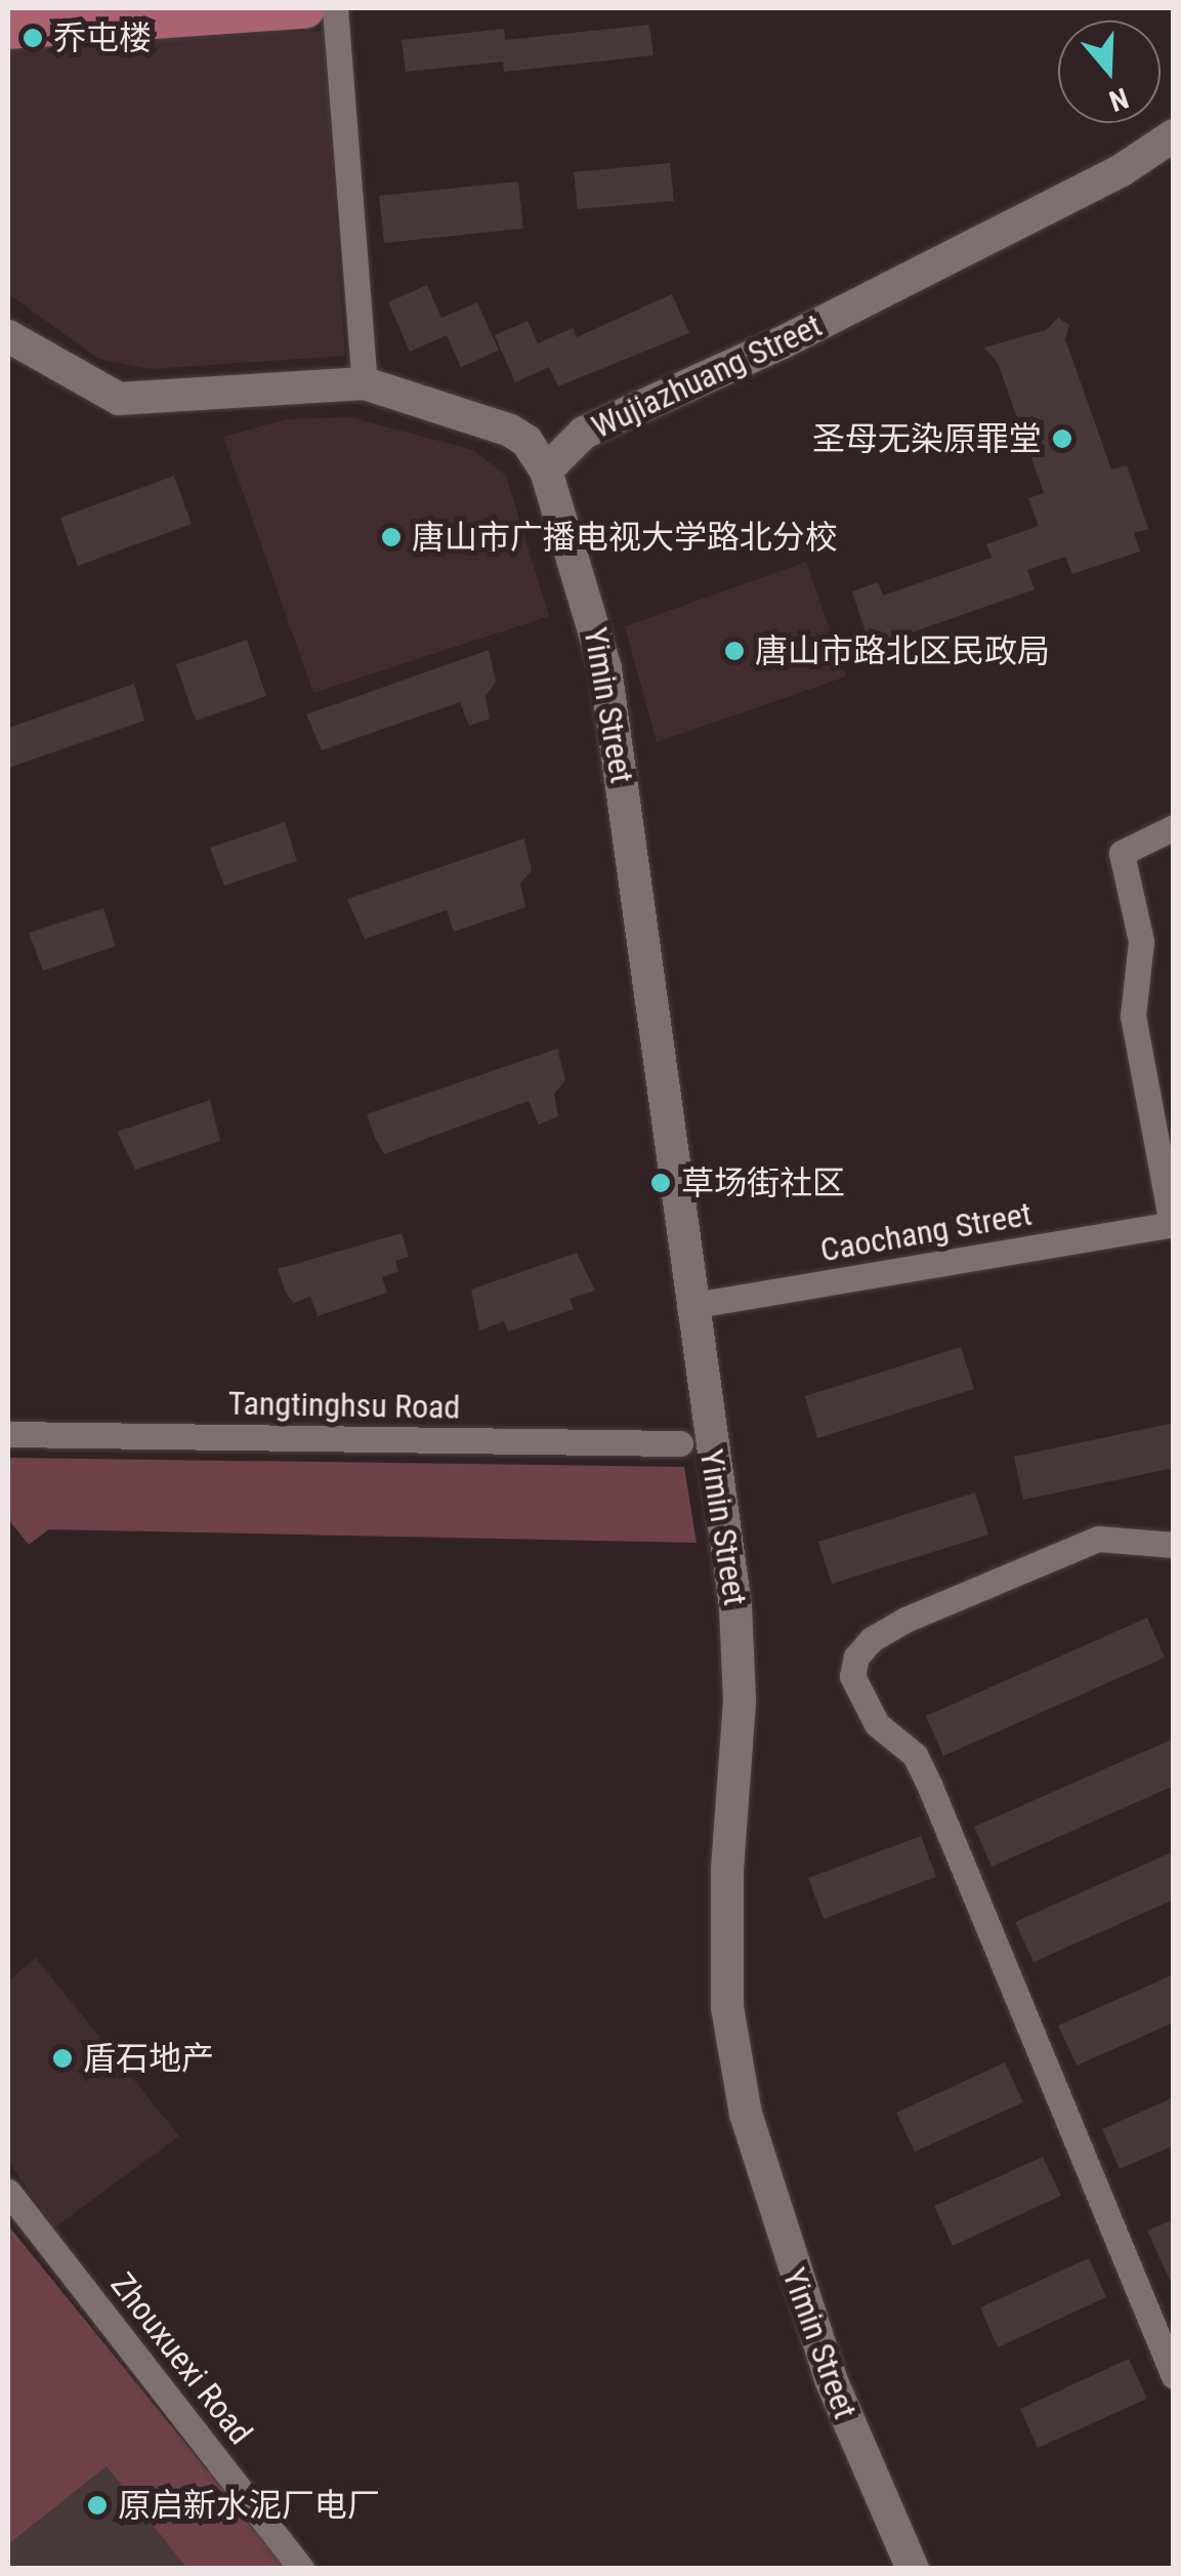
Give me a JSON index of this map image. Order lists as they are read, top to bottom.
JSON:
{
  "streets": {
    "street": [
      "Wujiazhuang Street",
      "Yimin Street",
      "Caochang Street",
      "Tangtinghsu Road",
      "Zhouxuexi Road"
    ]
  },
  "crossings": [
    ["Wujiazhuang Street", "Yimin Street"],
    ["Yimin Street", "Caochang Street"]
  ],
  "places": [
    "乔屯楼",
    "圣母无染原罪堂",
    "唐山市广播电视大学路北分校",
    "唐山市路北区民政局",
    "草场街社区",
    "盾石地产",
    "原启新水泥厂电厂"
  ],
  "north": "bottom"
}
